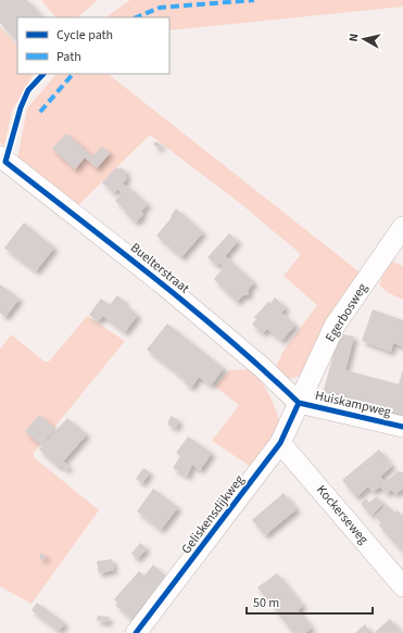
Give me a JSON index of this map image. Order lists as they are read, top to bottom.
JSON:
{
  "streets": {
    "street": [
      "Buelterstraat",
      "Egerbosweg",
      "Huiskampweg",
      "Geliskensdijkweg",
      "Kockerseweg"
    ]
  },
  "crossings": [
    ["Buelterstraat", "Egerbosweg"],
    ["Buelterstraat", "Huiskampweg"],
    ["Buelterstraat", "Geliskensdijkweg"],
    ["Egerbosweg", "Huiskampweg"],
    ["Egerbosweg", "Geliskensdijkweg"],
    ["Huiskampweg", "Geliskensdijkweg"],
    ["Geliskensdijkweg", "Kockerseweg"]
  ],
  "legend": ["Cycle path", "Path"],
  "scale_bar": "50 m",
  "north": "left"
}
